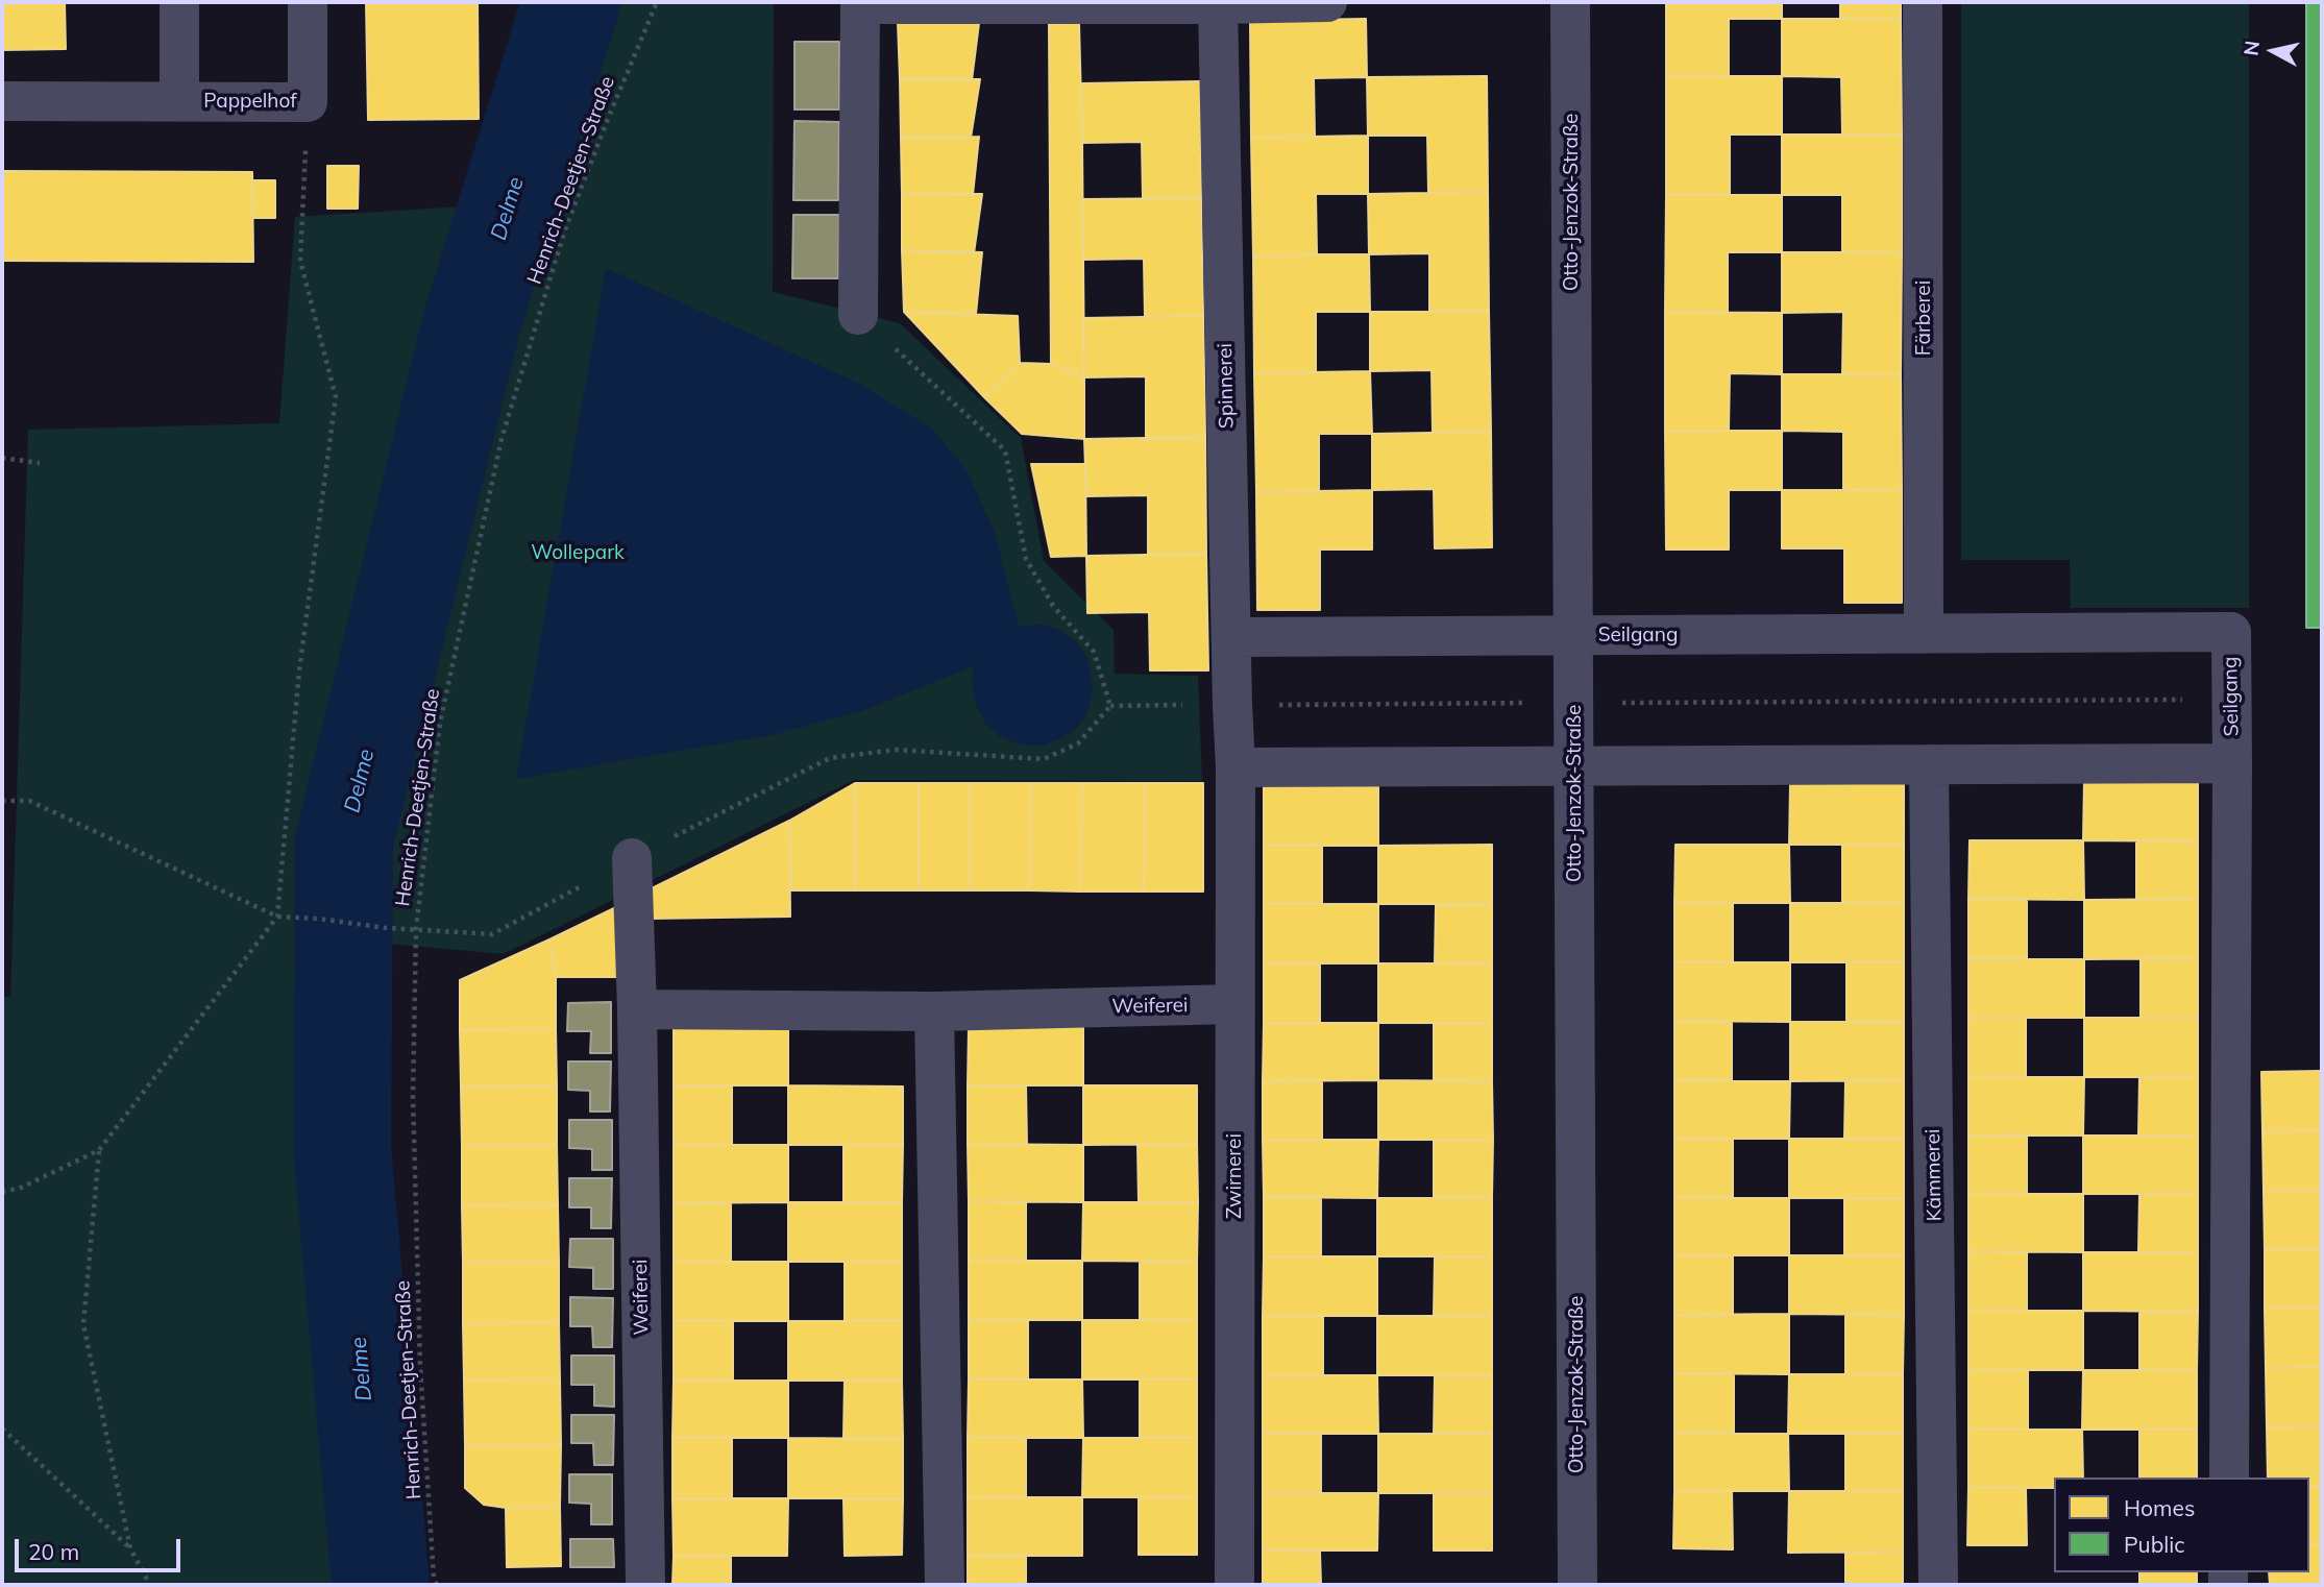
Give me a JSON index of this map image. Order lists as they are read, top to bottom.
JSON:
{
  "streets": {
    "street": [
      "Pappelhof",
      "Otto-Jenzok-Straße",
      "Färberei",
      "Spinnerei",
      "Seilgang",
      "Weiferei",
      "Kämmerei",
      "Zwirnerei"
    ],
    "path": ["Henrich-Deetjen-Straße"]
  },
  "crossings": [
    ["Otto-Jenzok-Straße", "Seilgang"],
    ["Färberei", "Seilgang"],
    ["Spinnerei", "Seilgang"],
    ["Spinnerei", "Zwirnerei"],
    ["Seilgang", "Kämmerei"],
    ["Seilgang", "Zwirnerei"],
    ["Weiferei", "Zwirnerei"]
  ],
  "water": ["Delme"],
  "parks": ["Wollepark"],
  "legend": ["Homes", "Public"],
  "scale_bar": "20 m",
  "north": "left"
}
